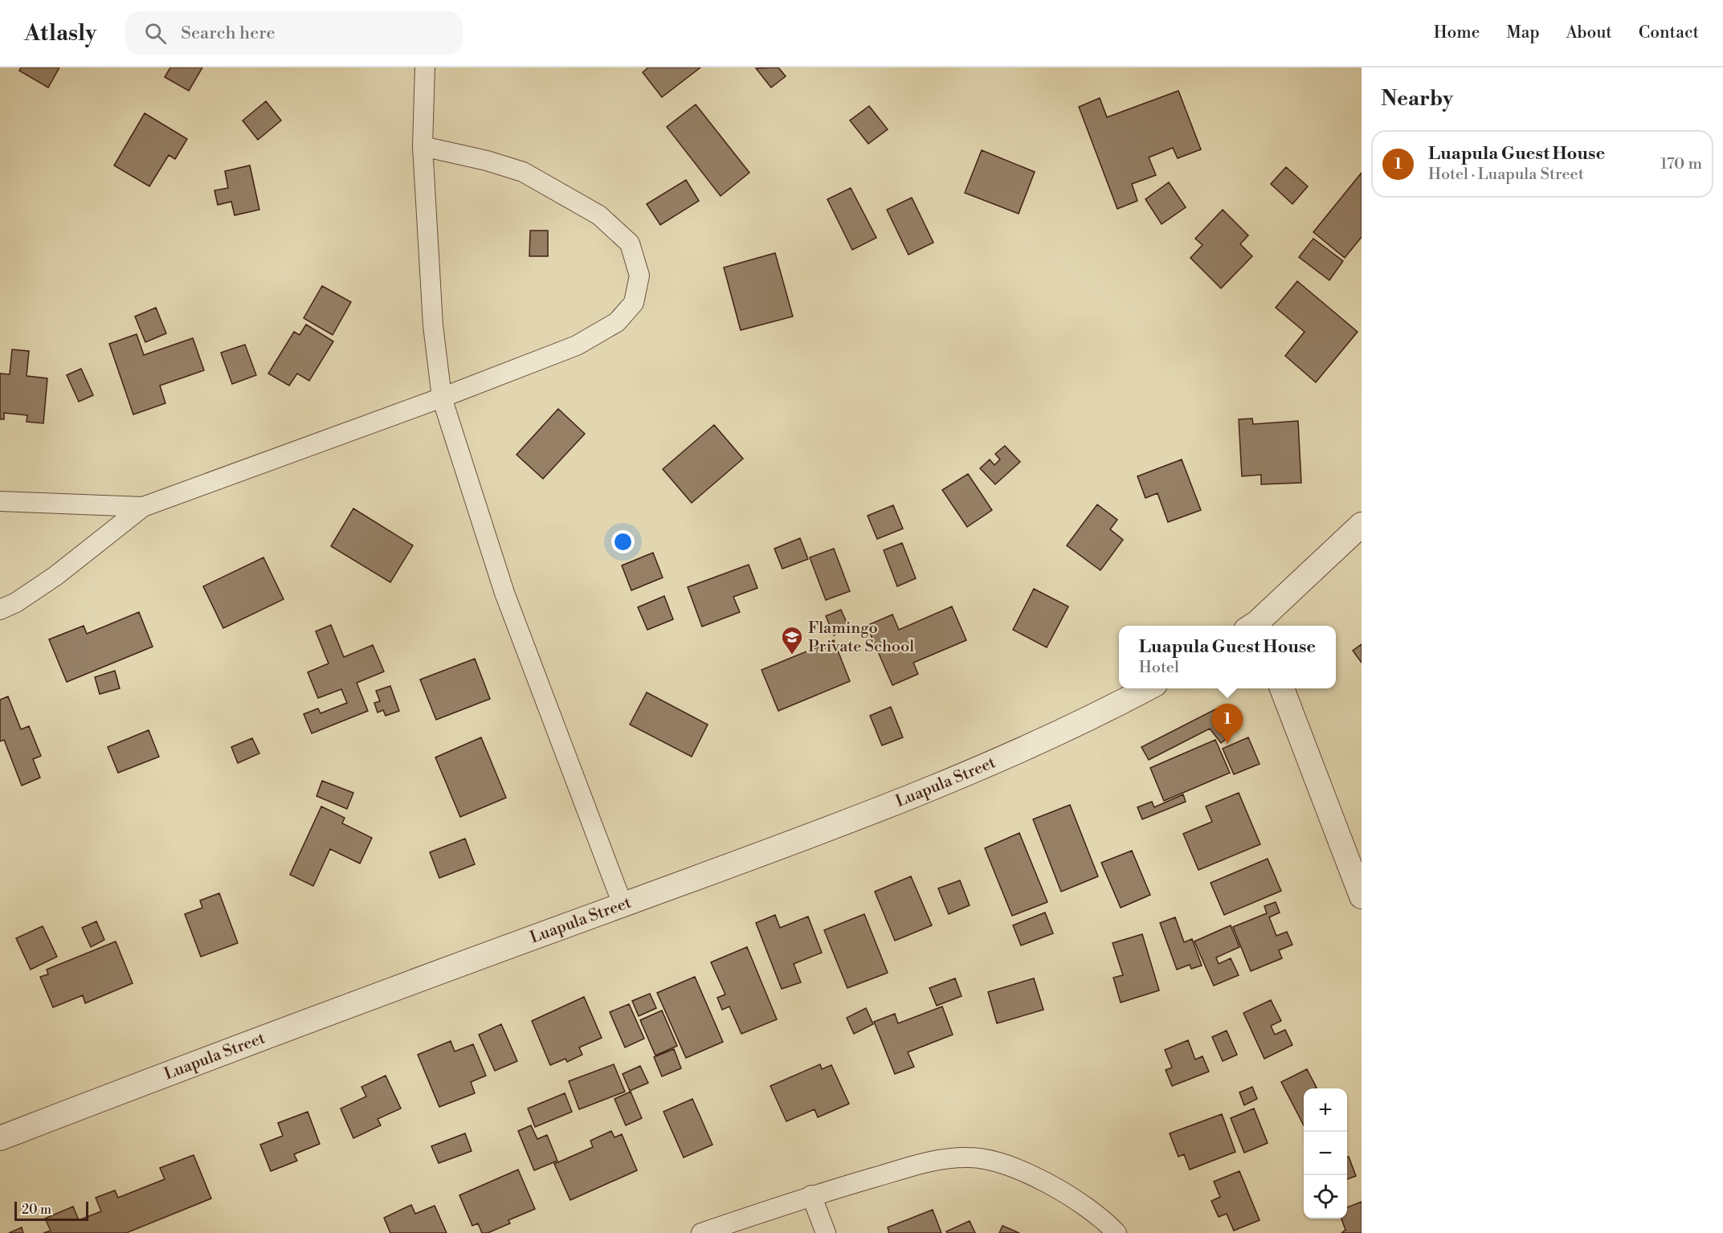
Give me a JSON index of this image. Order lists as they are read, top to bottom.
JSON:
{
  "streets": {
    "street": ["Luapula Street"]
  },
  "places": {
    "school or university": ["Flamingo Private School"]
  },
  "scale_bar": "20 m",
  "page": {
    "header": "Atlasly",
    "search": "Search here",
    "nav": [
      "Home",
      "Map",
      "About",
      "Contact"
    ],
    "heading": "Nearby",
    "list": [
      {
        "mark": "1",
        "name": "Luapula Guest House",
        "note": "Hotel · Luapula Street",
        "value": "170 m"
      }
    ],
    "popup": ["Luapula Guest House", "Hotel"],
    "pins": "1",
    "map_buttons": ["+", "−"],
    "scale": "20 m"
  }
}
